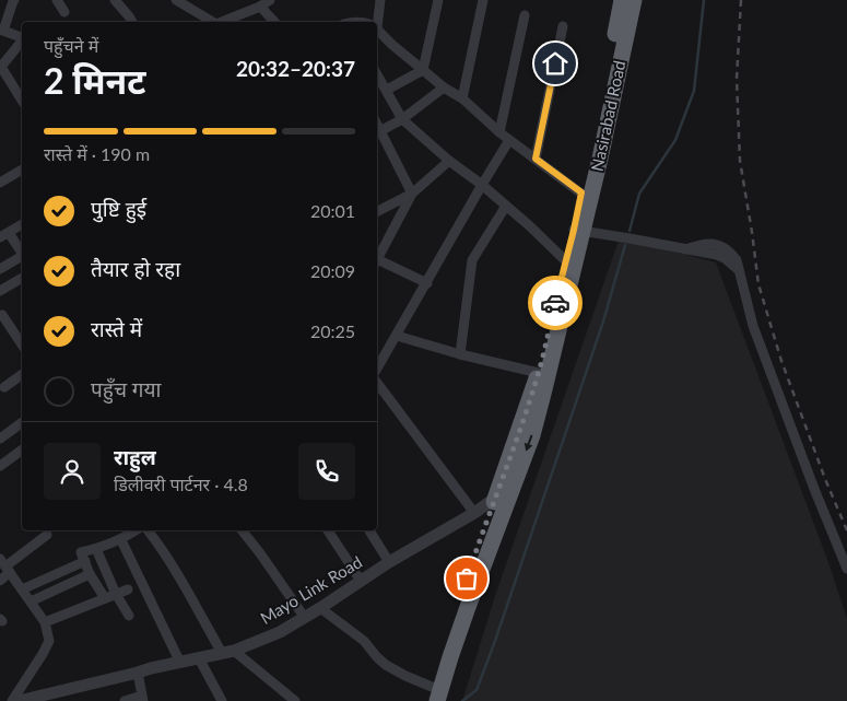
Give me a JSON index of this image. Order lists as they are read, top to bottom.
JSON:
{
  "streets": {
    "highway": ["Nasirabad Road"],
    "street": ["Mayo Link Road"]
  },
  "crossings": [
    ["Nasirabad Road", "Mayo Link Road"]
  ],
  "page": {
    "heading": ["2 मिनट", "पहुँचने में", "20:32–20:37"],
    "panel": ["राहुल", "डिलीवरी पार्टनर · 4.8"],
    "bar": "रास्ते में · 190 m",
    "list": [
      ["पुष्टि हुई", "20:01"],
      ["तैयार हो रहा", "20:09"],
      ["रास्ते में", "20:25"],
      "पहुँच गया"
    ]
  }
}
